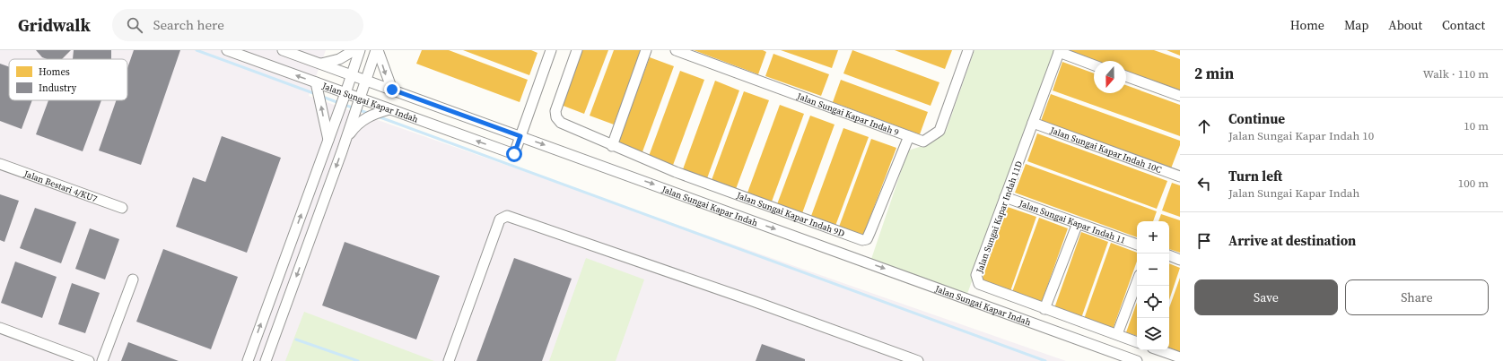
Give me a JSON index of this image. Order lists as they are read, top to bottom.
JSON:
{
  "streets": {
    "street": [
      "Jalan Sungai Kapar Indah",
      "Jalan Sungai Kapar Indah 9",
      "Jalan Sungai Kapar Indah 10C",
      "Jalan Bestari 4/KU7",
      "Jalan Sungai Kapar Indah 9D",
      "Jalan Sungai Kapar Indah 11D",
      "Jalan Sungai Kapar Indah 11"
    ]
  },
  "crossings": [
    ["Jalan Sungai Kapar Indah 9", "Jalan Sungai Kapar Indah 9D"],
    ["Jalan Sungai Kapar Indah 10C", "Jalan Sungai Kapar Indah 11D"],
    ["Jalan Sungai Kapar Indah 11D", "Jalan Sungai Kapar Indah 11"]
  ],
  "legend": ["Homes", "Industry"],
  "north": "bottom",
  "page": {
    "header": "Gridwalk",
    "search": "Search here",
    "nav": [
      "Home",
      "Map",
      "About",
      "Contact"
    ],
    "heading": ["2 min", "Walk · 110 m"],
    "list": [
      ["Continue", "Jalan Sungai Kapar Indah 10", "10 m"],
      ["Turn left", "Jalan Sungai Kapar Indah", "100 m"],
      "Arrive at destination"
    ],
    "map_buttons": ["+", "−"],
    "buttons": ["Save", "Share"]
  }
}
